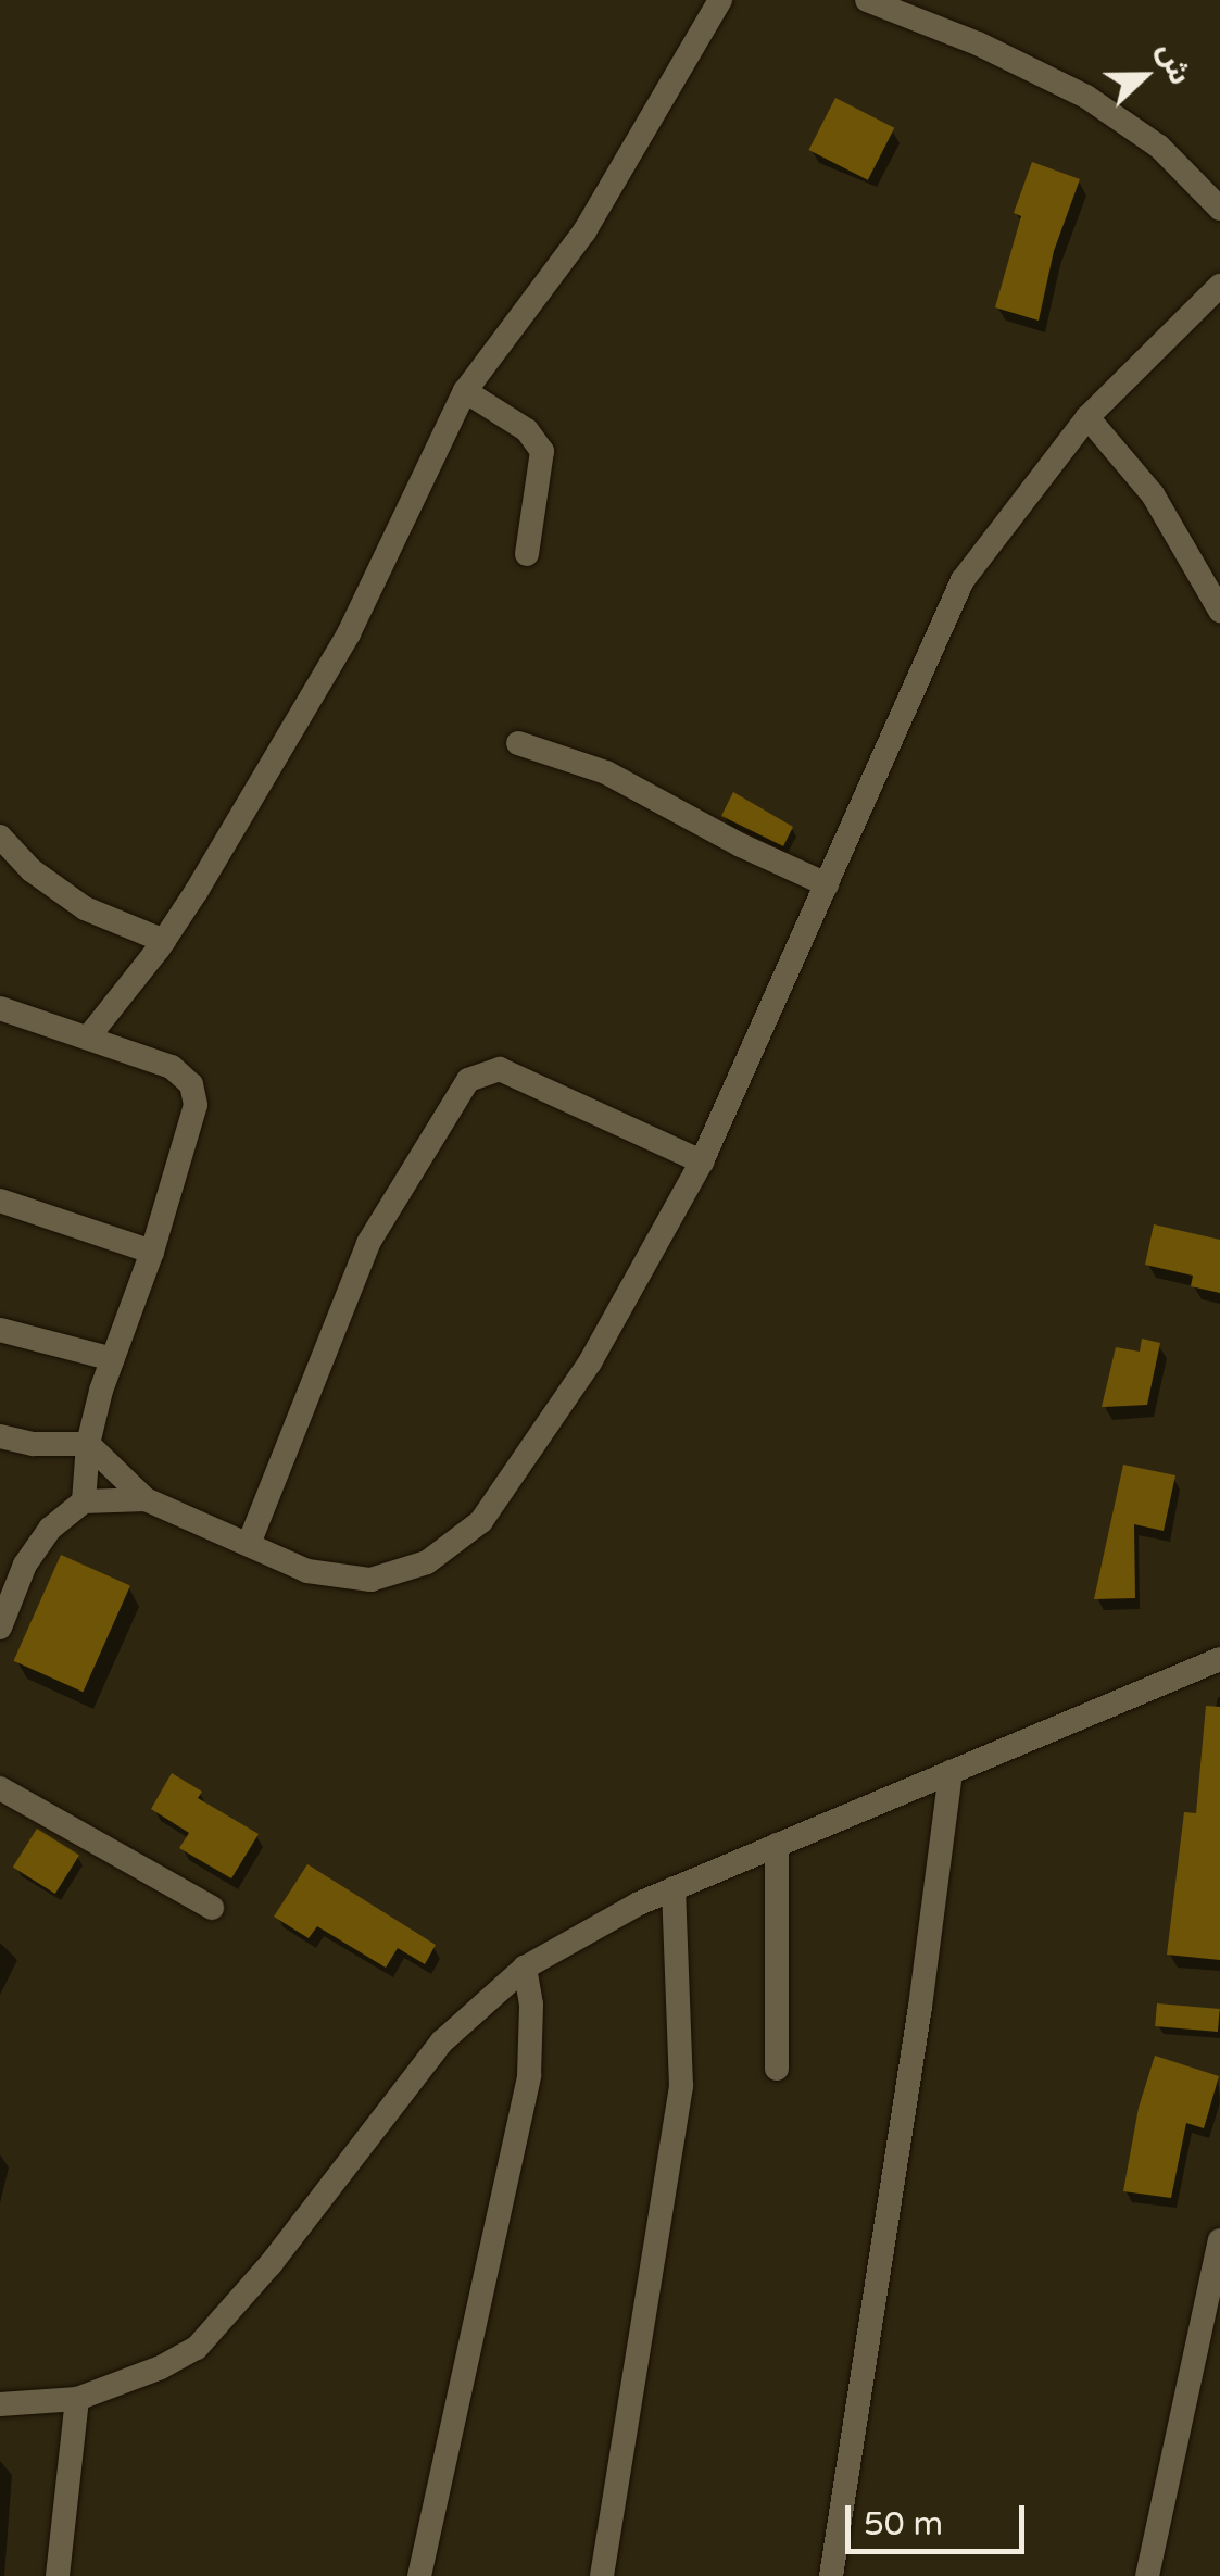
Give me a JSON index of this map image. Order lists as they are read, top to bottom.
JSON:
{
  "scale_bar": "50 m",
  "north": "right"
}
